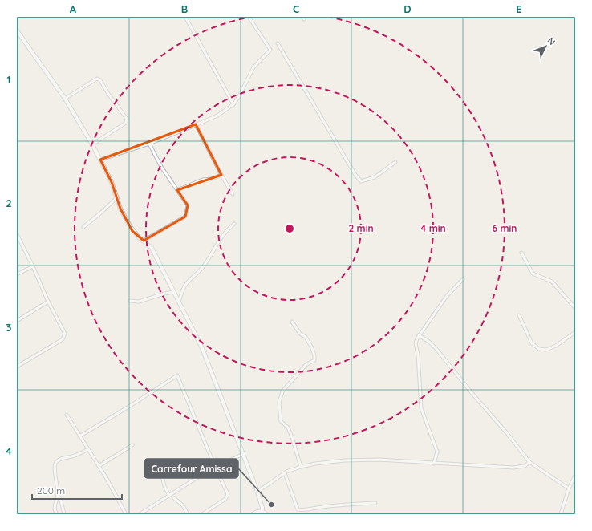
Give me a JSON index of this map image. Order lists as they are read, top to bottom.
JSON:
{
  "places": ["Carrefour Amissa"],
  "scale_bar": "200 m",
  "north": "top right",
  "grid": {
    "columns": [
      "A",
      "B",
      "C",
      "D",
      "E"
    ],
    "rows": [
      "1",
      "2",
      "3",
      "4"
    ]
  },
  "rings": ["2 min", "4 min", "6 min"]
}
